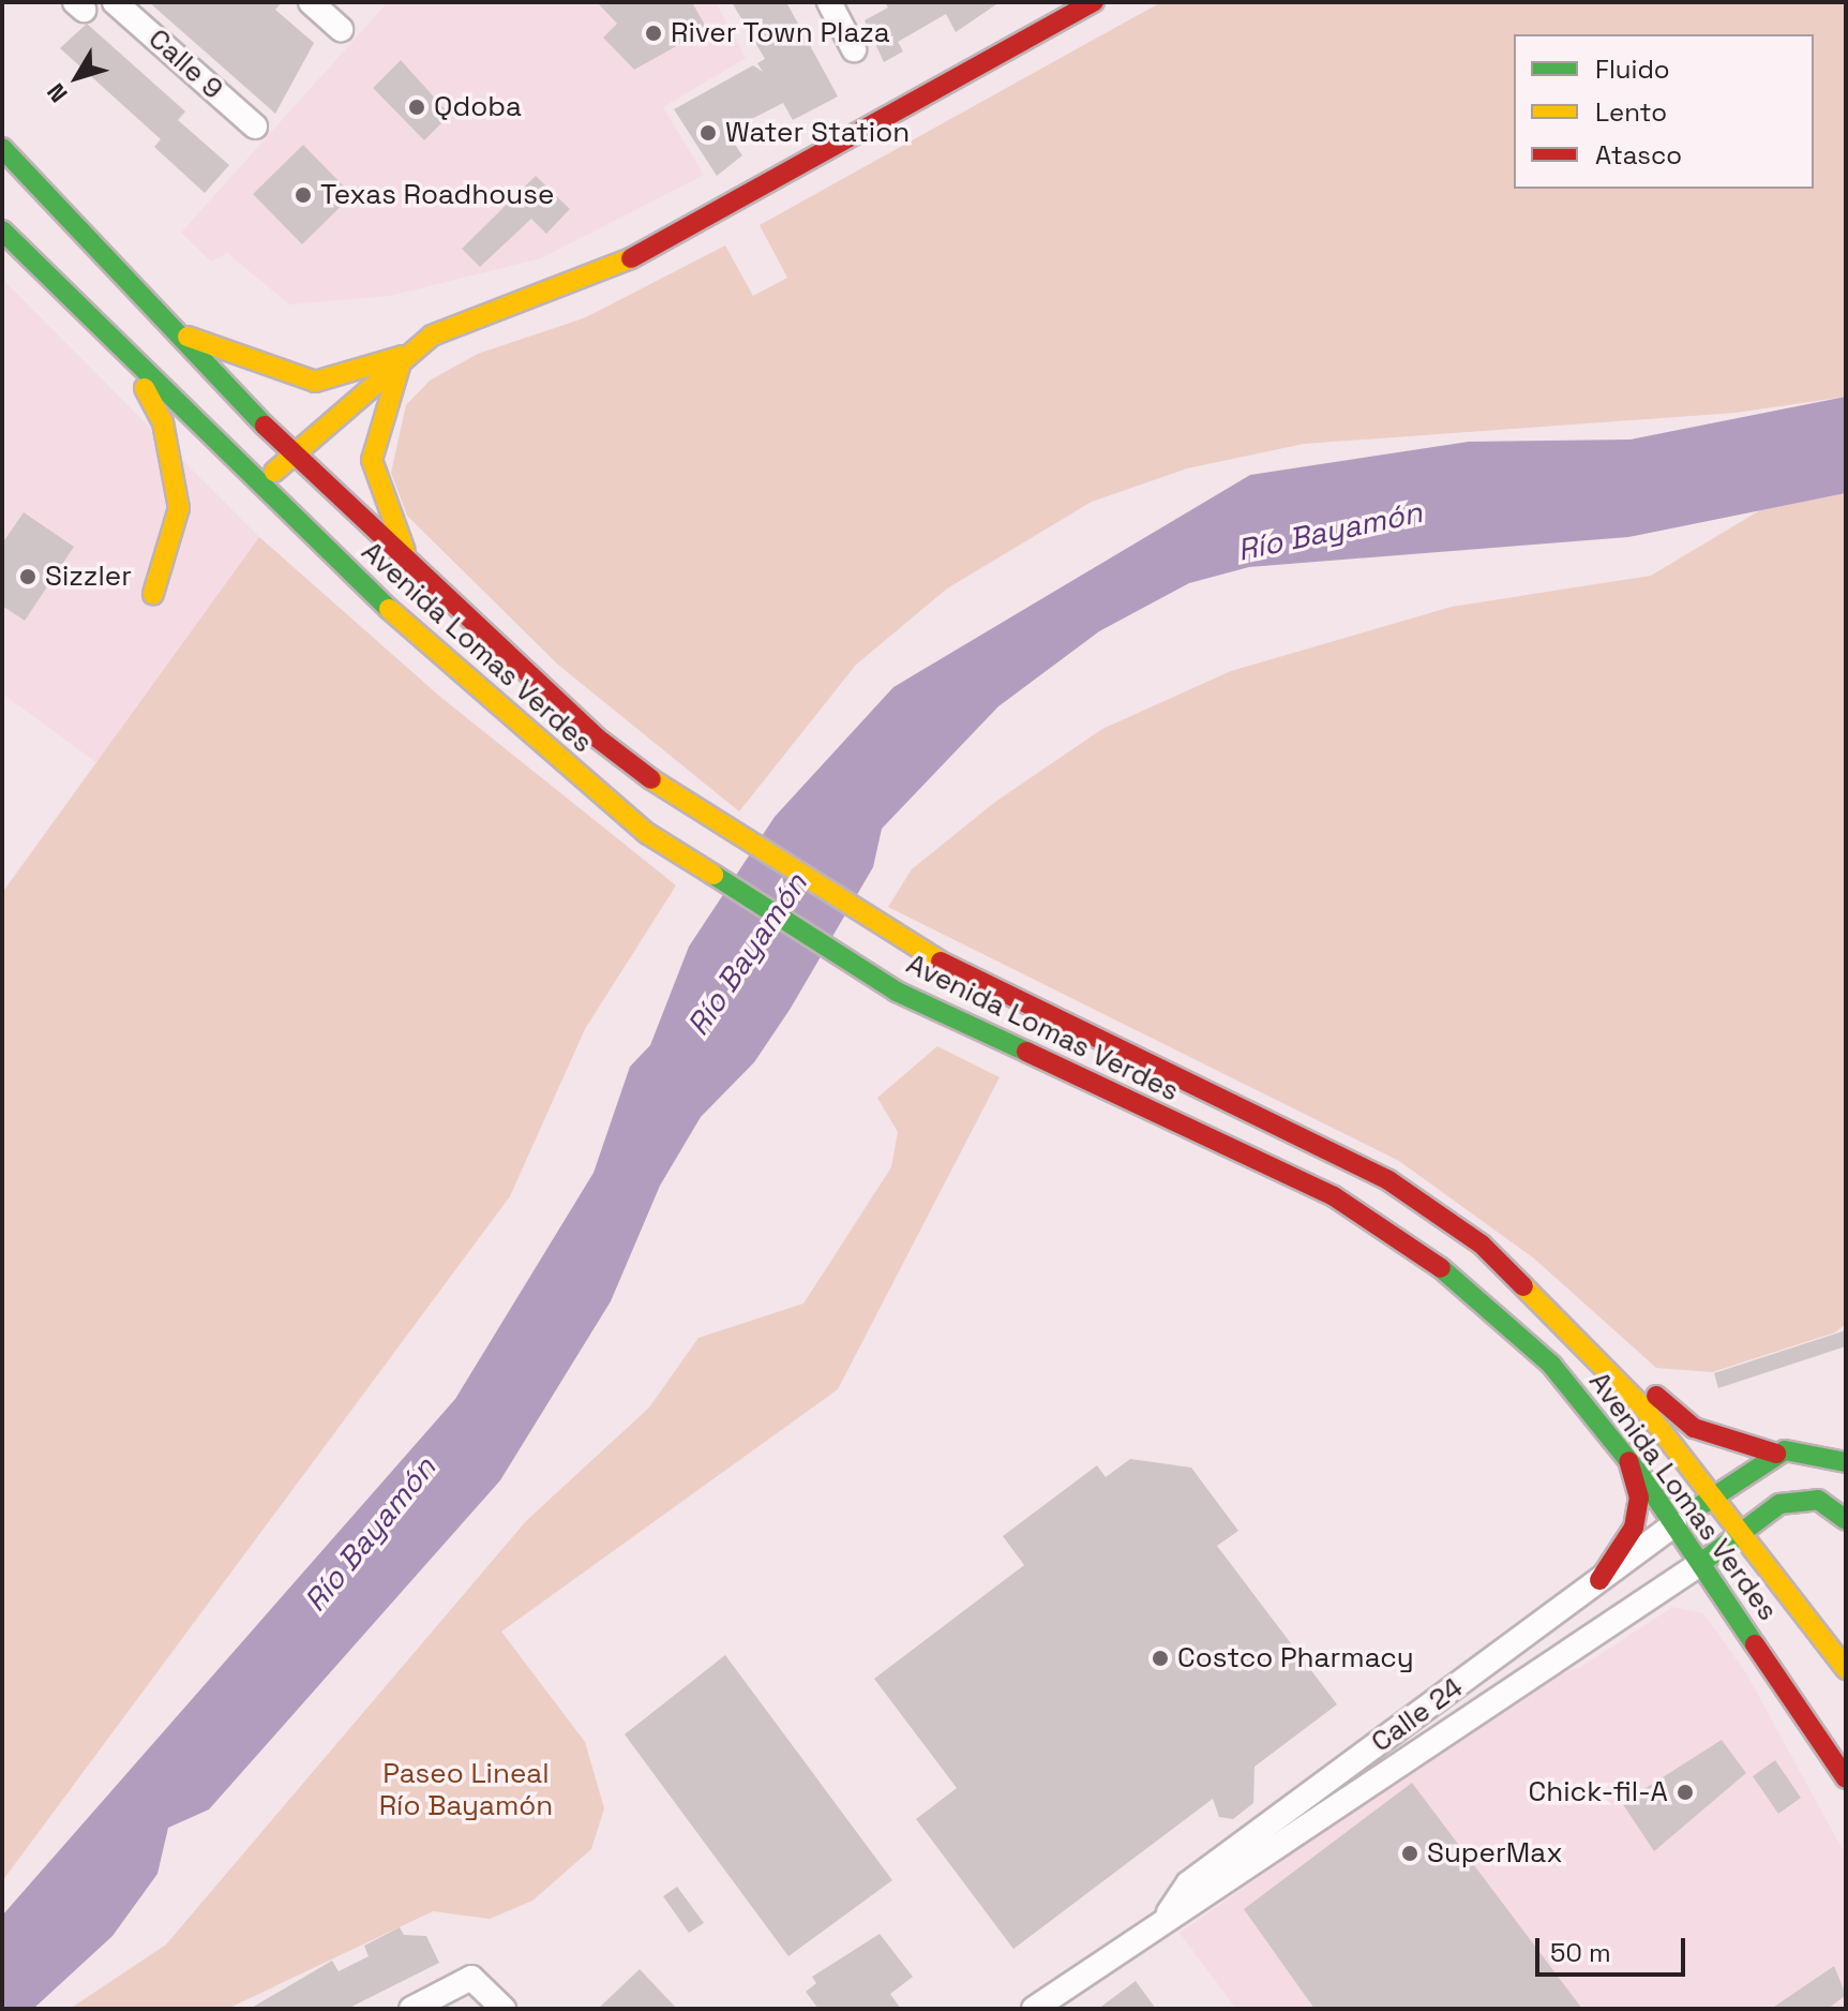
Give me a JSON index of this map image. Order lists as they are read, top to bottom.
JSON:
{
  "streets": {
    "main road": ["Avenida Lomas Verdes"],
    "street": ["Calle 9", "Calle 24"]
  },
  "crossings": [
    ["Avenida Lomas Verdes", "Calle 24"]
  ],
  "water": ["Río Bayamón"],
  "parks": ["Paseo Lineal Río Bayamón"],
  "places": [
    "River Town Plaza",
    "Qdoba",
    "Water Station",
    "Texas Roadhouse",
    "Sizzler",
    "Costco Pharmacy",
    "Chick-fil-A",
    "SuperMax"
  ],
  "legend": ["Fluido", "Lento", "Atasco"],
  "scale_bar": "50 m",
  "north": "bottom left"
}
